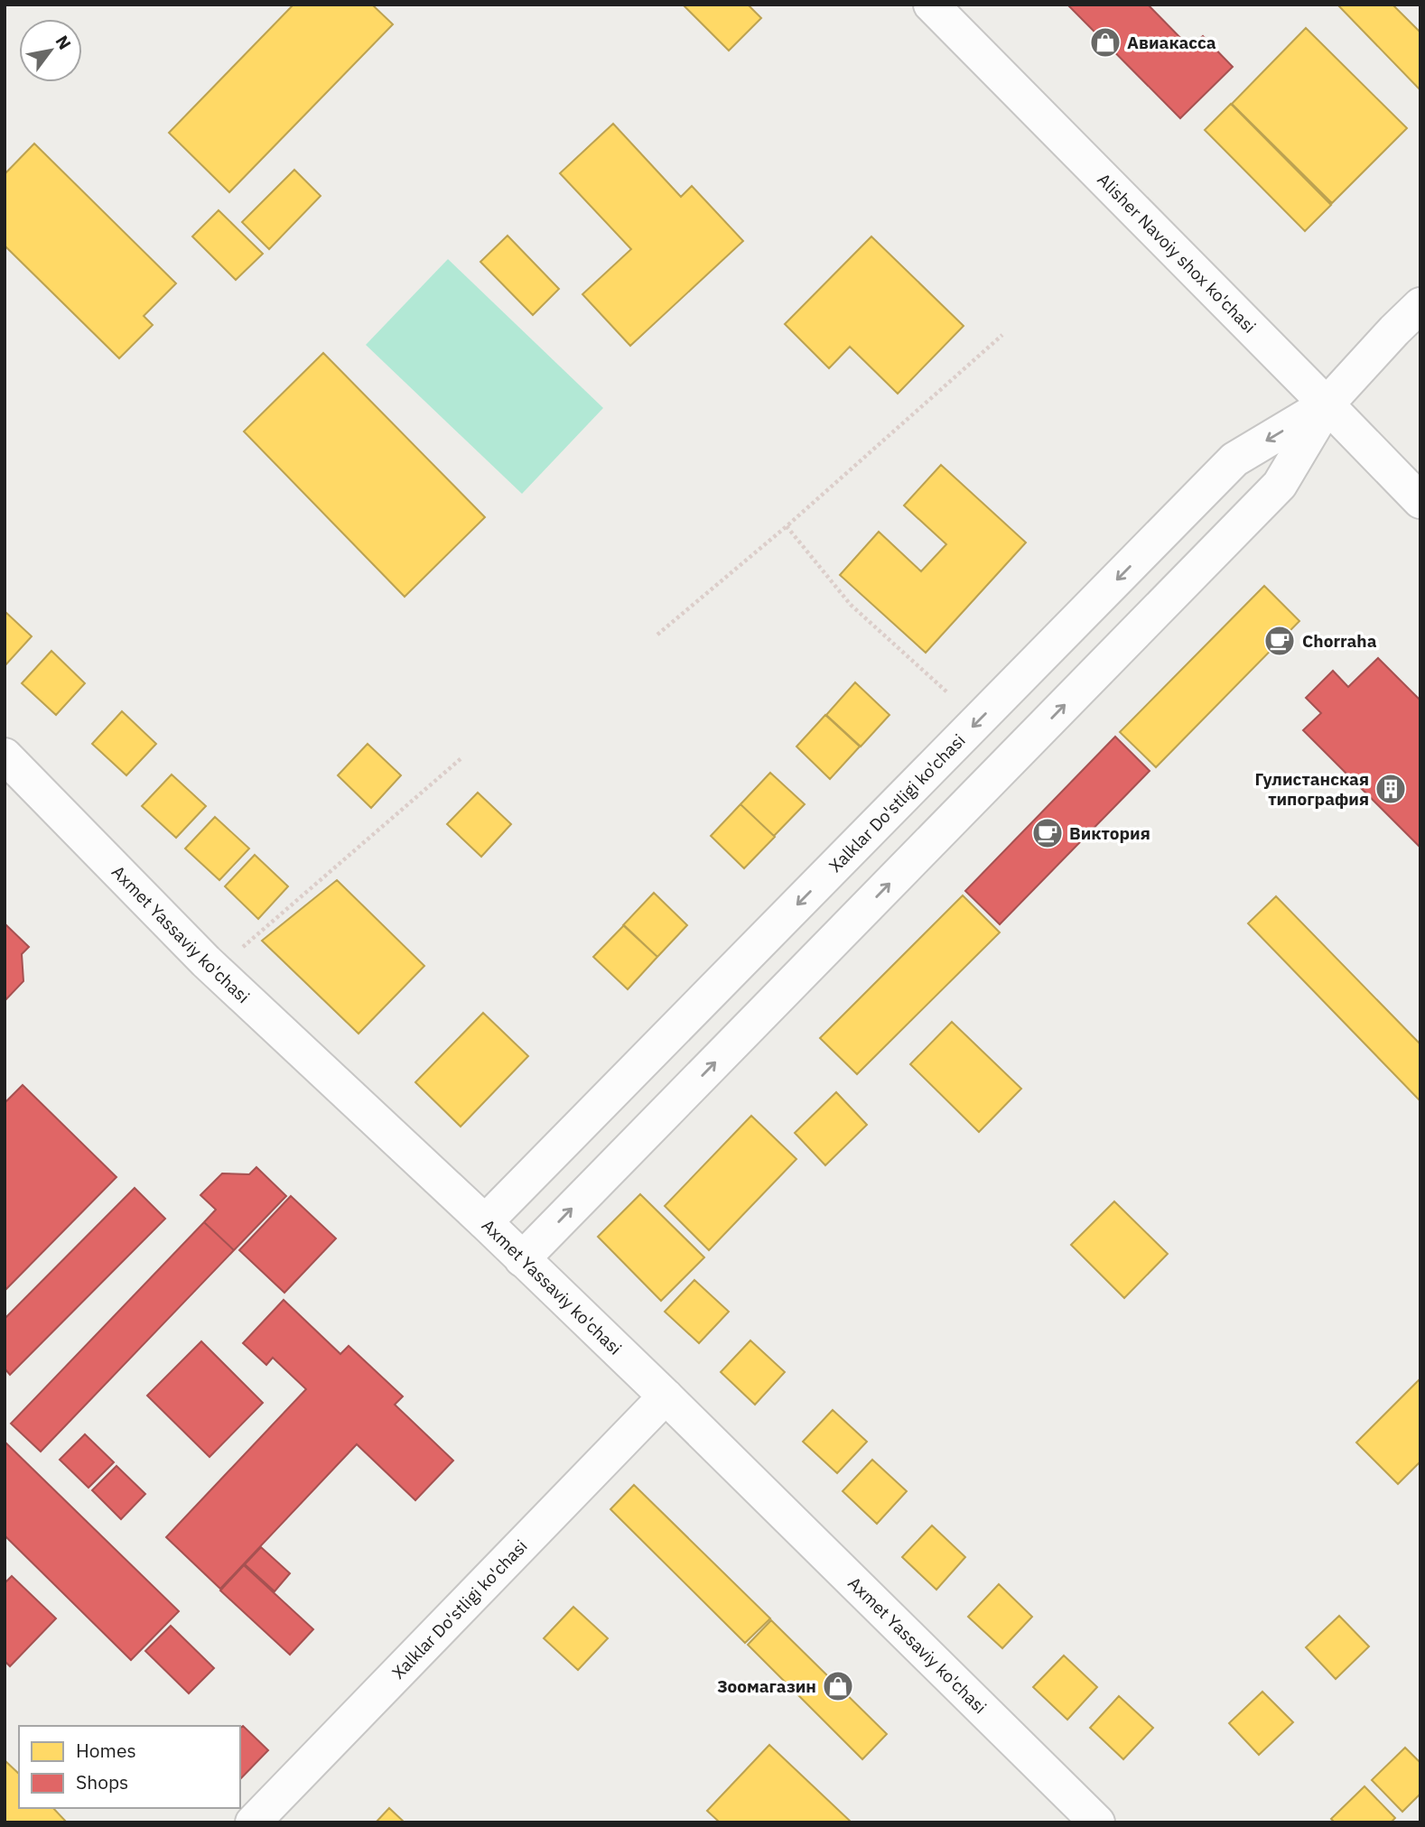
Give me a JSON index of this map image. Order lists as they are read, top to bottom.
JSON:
{
  "streets": {
    "street": ["Alisher Navoiy shox ko'chasi", "Xalklar Do'stligi ko'chasi", "Axmet Yassaviy ko'chasi"]
  },
  "crossings": [
    ["Alisher Navoiy shox ko'chasi", "Xalklar Do'stligi ko'chasi"],
    ["Xalklar Do'stligi ko'chasi", "Axmet Yassaviy ko'chasi"]
  ],
  "places": {
    "shop": ["Авиакасса", "Зоомагазин"],
    "cafe": ["Chorraha", "Виктория"],
    "building": ["Гулистанская типография"]
  },
  "legend": ["Homes", "Shops"],
  "north": "top right"
}
